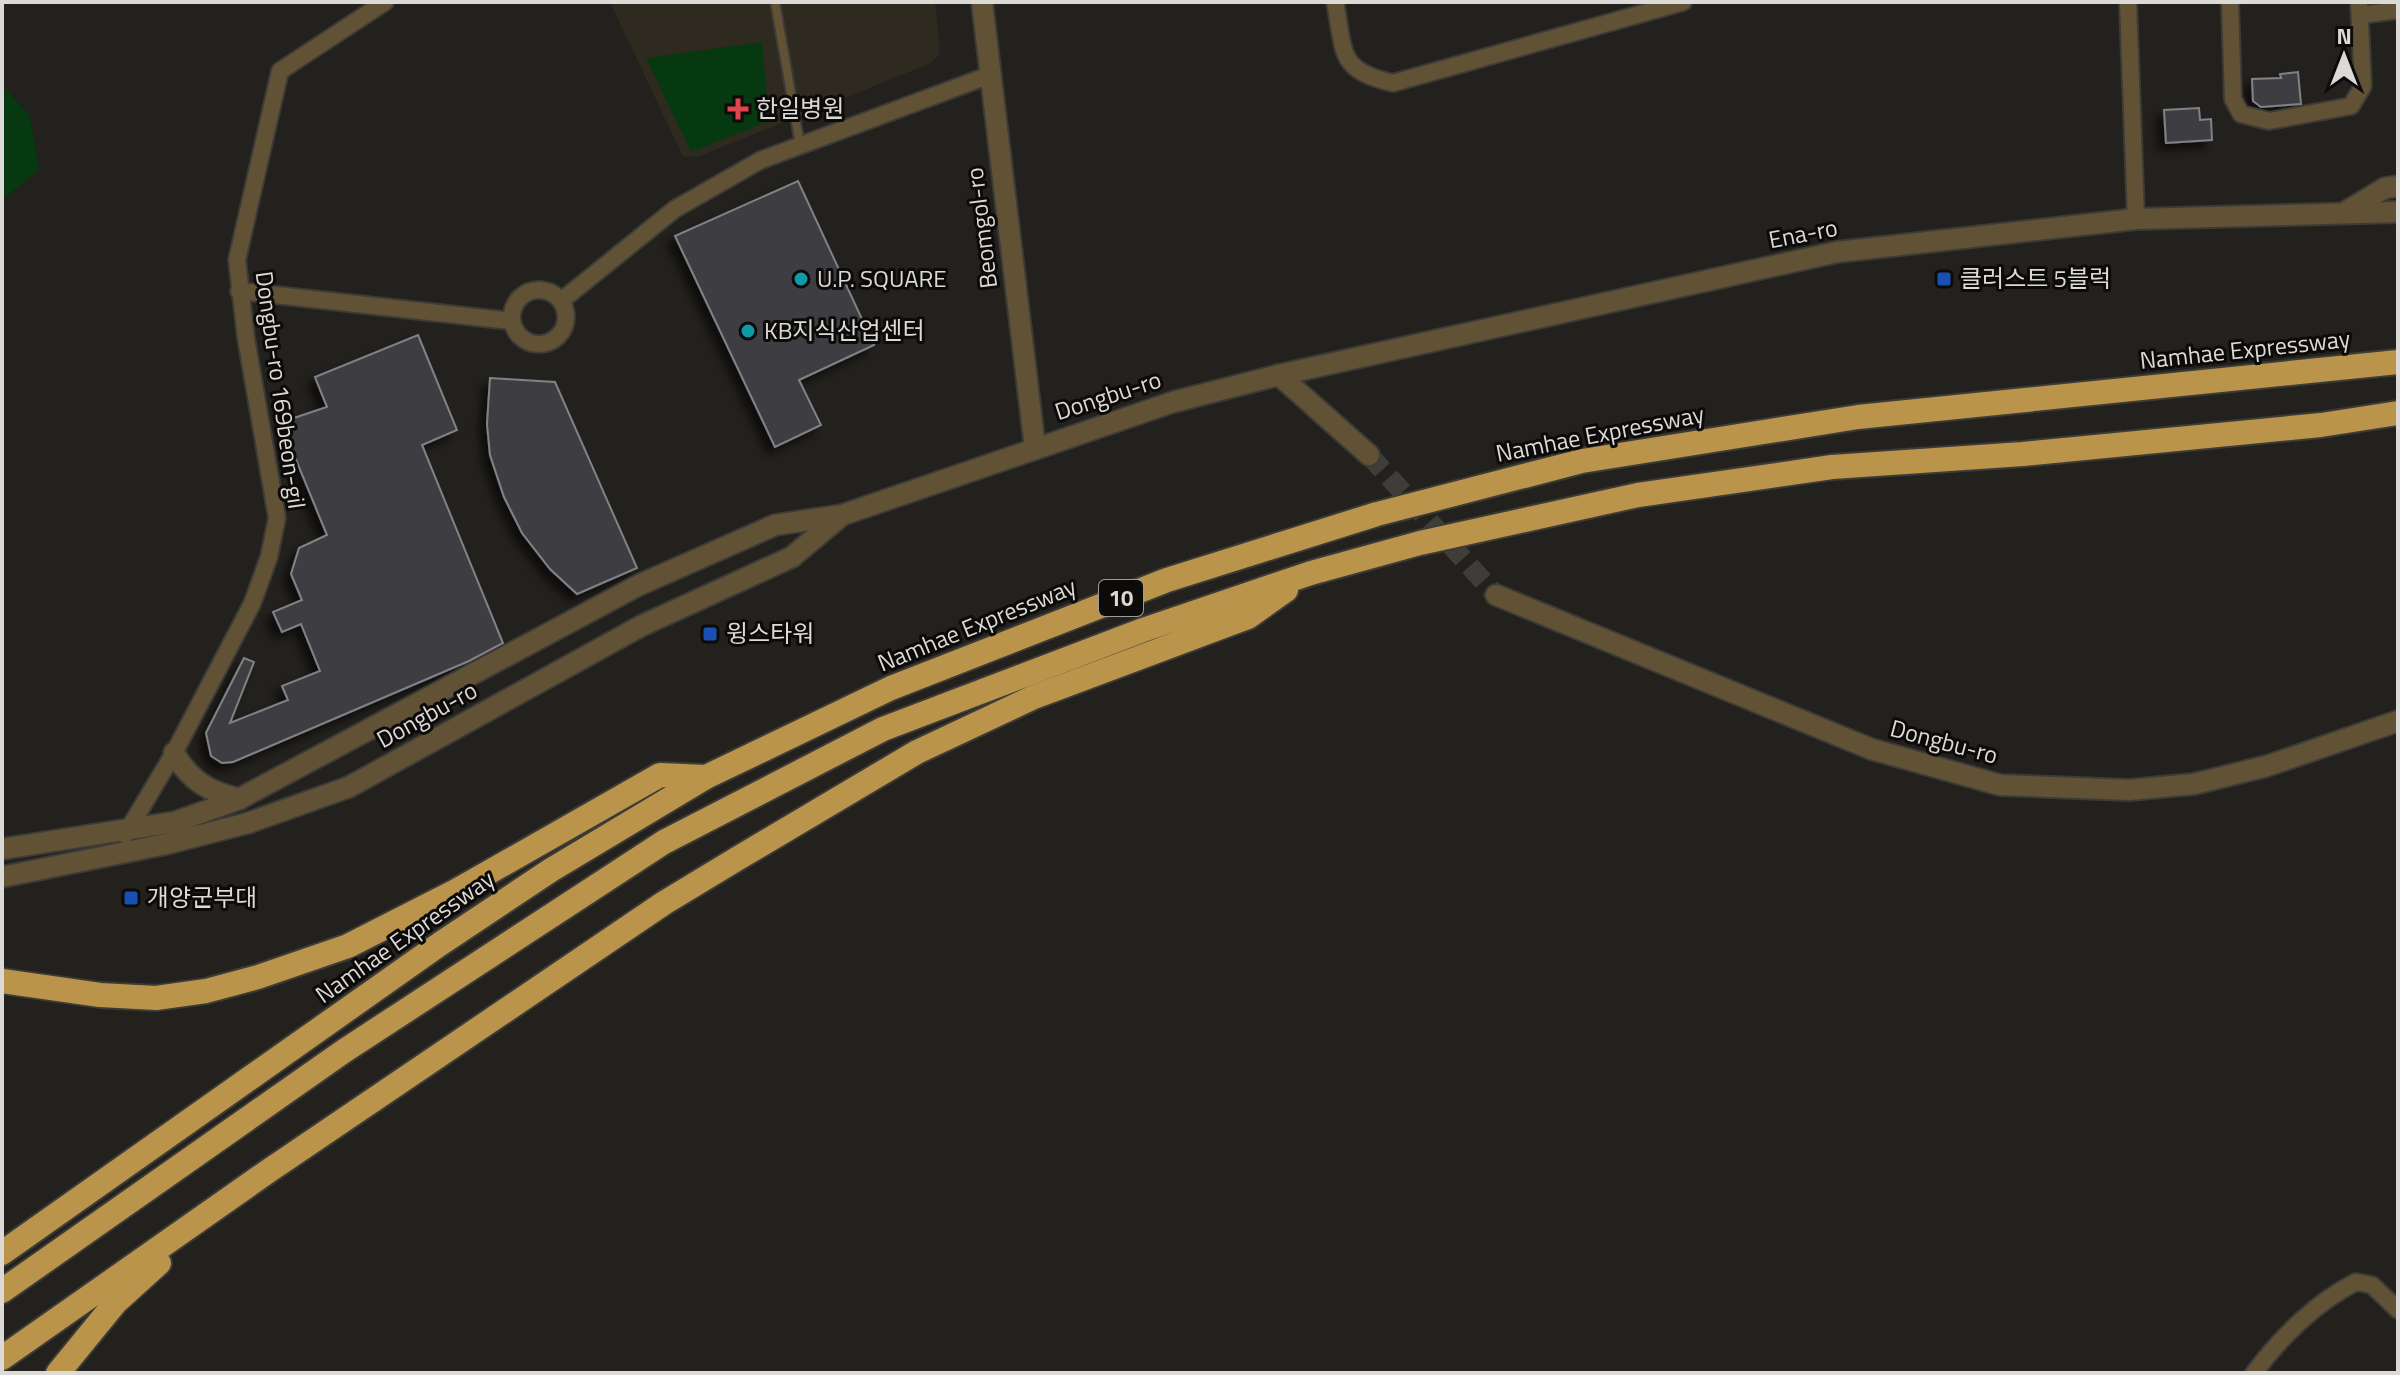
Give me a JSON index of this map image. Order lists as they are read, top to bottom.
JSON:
{
  "streets": {
    "highway": ["Namhae Expressway", "10"],
    "street": [
      "Beomgol-ro",
      "Ena-ro",
      "Dongbu-ro 169beon-gil",
      "Dongbu-ro"
    ]
  },
  "crossings": [
    ["Beomgol-ro", "Dongbu-ro"],
    ["Ena-ro", "Dongbu-ro"],
    ["Dongbu-ro 169beon-gil", "Dongbu-ro"]
  ],
  "places": {
    "health": ["한일병원"],
    "other": ["U.P. SQUARE", "KB지식산업센터"],
    "transit": ["클러스트 5블럭", "윙스타워", "개양군부대"]
  },
  "north": "top"
}
